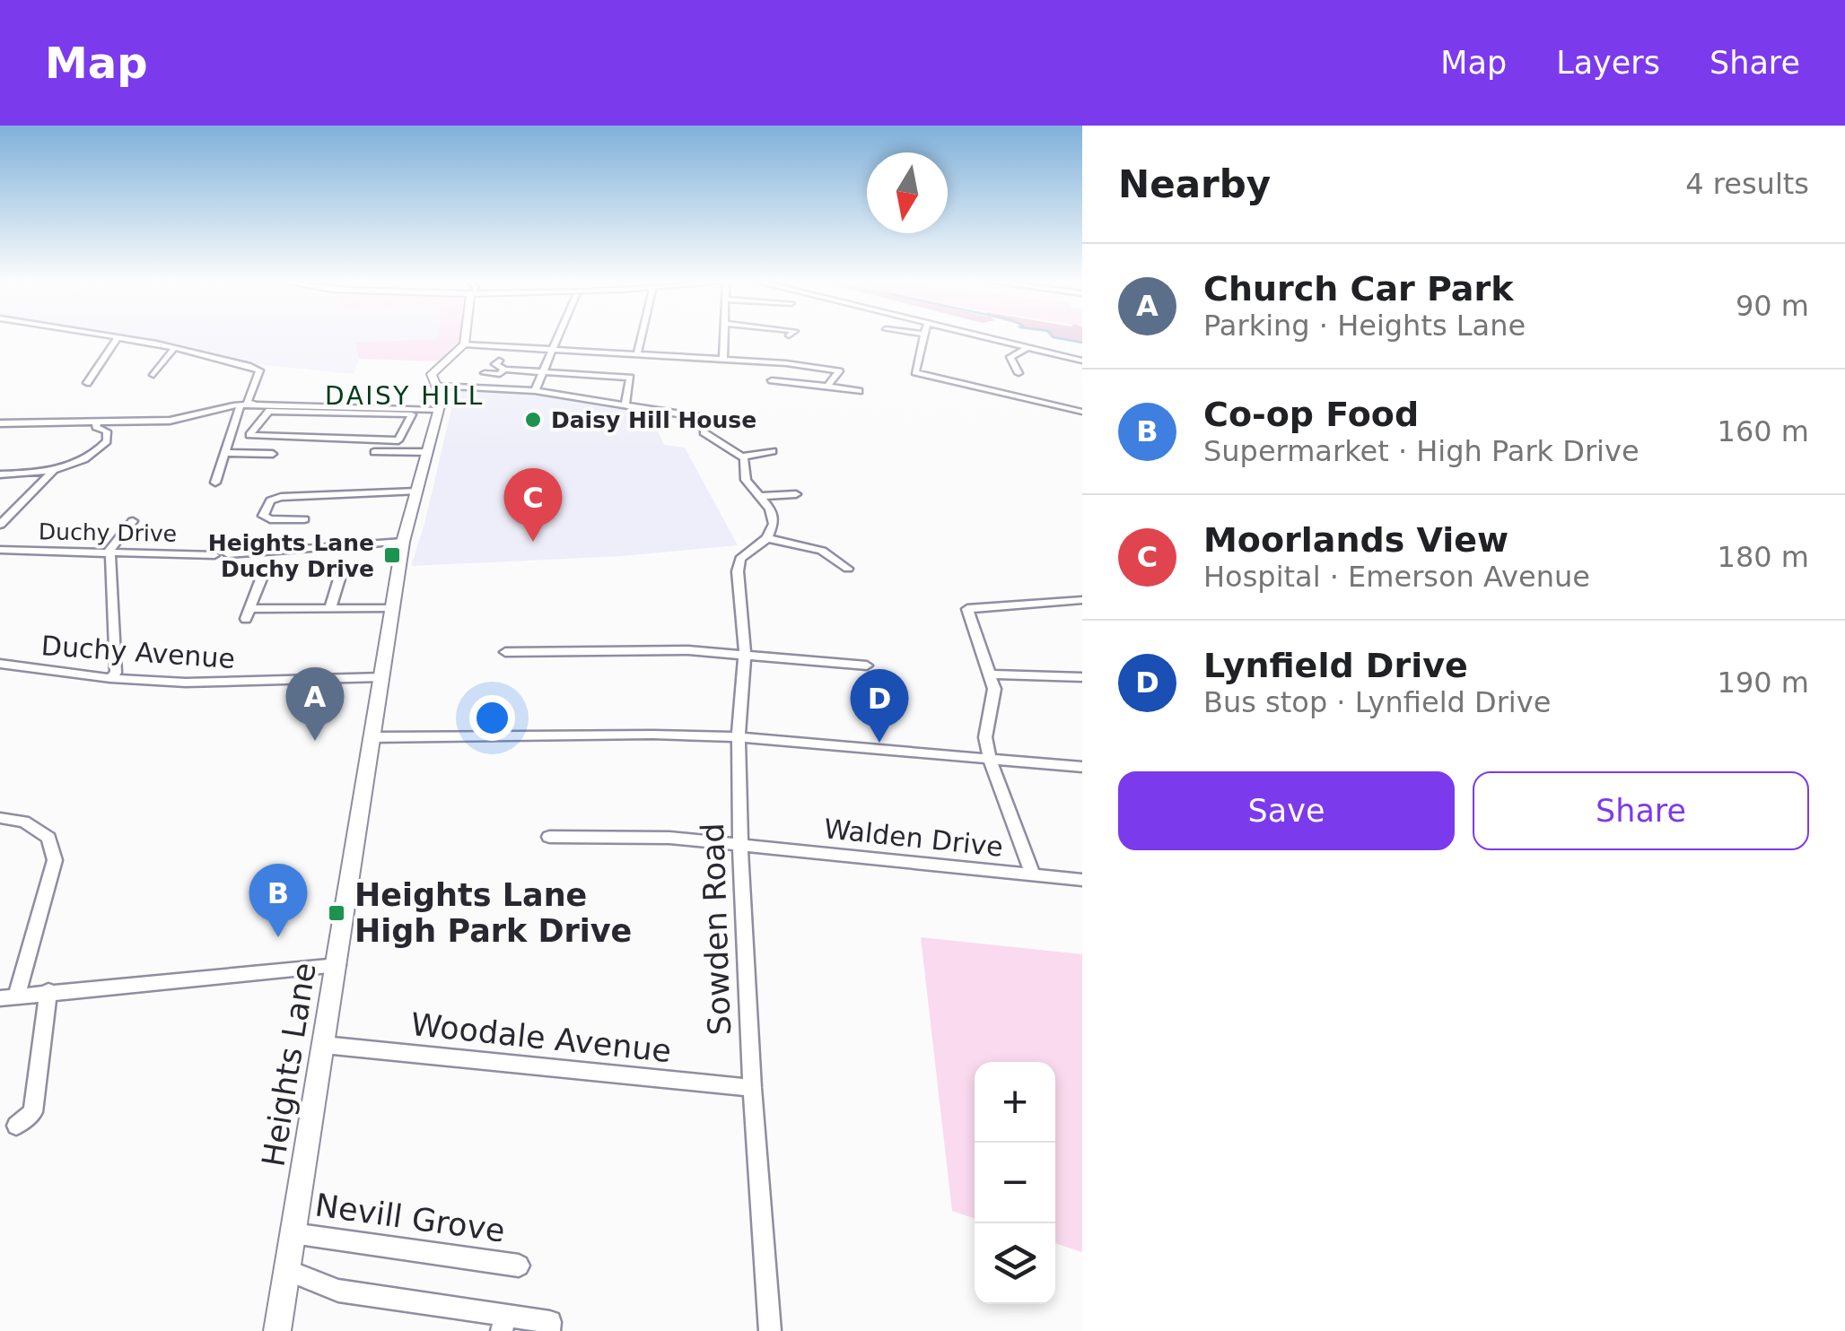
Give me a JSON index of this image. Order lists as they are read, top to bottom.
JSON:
{
  "streets": {
    "street": [
      "Duchy Drive",
      "Duchy Avenue",
      "Walden Drive",
      "Sowden Road",
      "Woodale Avenue",
      "Heights Lane",
      "Nevill Grove"
    ]
  },
  "crossings": [
    ["Duchy Avenue", "Heights Lane"],
    ["Walden Drive", "Sowden Road"],
    ["Sowden Road", "Woodale Avenue"],
    ["Woodale Avenue", "Heights Lane"],
    ["Heights Lane", "Nevill Grove"]
  ],
  "districts": ["DAISY HILL"],
  "places": {
    "other": ["Daisy Hill House"],
    "transit": ["Heights Lane Duchy Drive", "Heights Lane High Park Drive"]
  },
  "north": "bottom",
  "page": {
    "header": "Map",
    "nav": ["Map", "Layers", "Share"],
    "heading": ["Nearby", "4 results"],
    "list": [
      {
        "mark": "A",
        "name": "Church Car Park",
        "note": "Parking · Heights Lane",
        "value": "90 m"
      },
      {
        "mark": "B",
        "name": "Co-op Food",
        "note": "Supermarket · High Park Drive",
        "value": "160 m"
      },
      {
        "mark": "C",
        "name": "Moorlands View",
        "note": "Hospital · Emerson Avenue",
        "value": "180 m"
      },
      {
        "mark": "D",
        "name": "Lynfield Drive",
        "note": "Bus stop · Lynfield Drive",
        "value": "190 m"
      }
    ],
    "pins": [
      "C",
      "A",
      "D",
      "B"
    ],
    "buttons": ["Save", "Share"],
    "map_buttons": ["+", "−"]
  }
}
